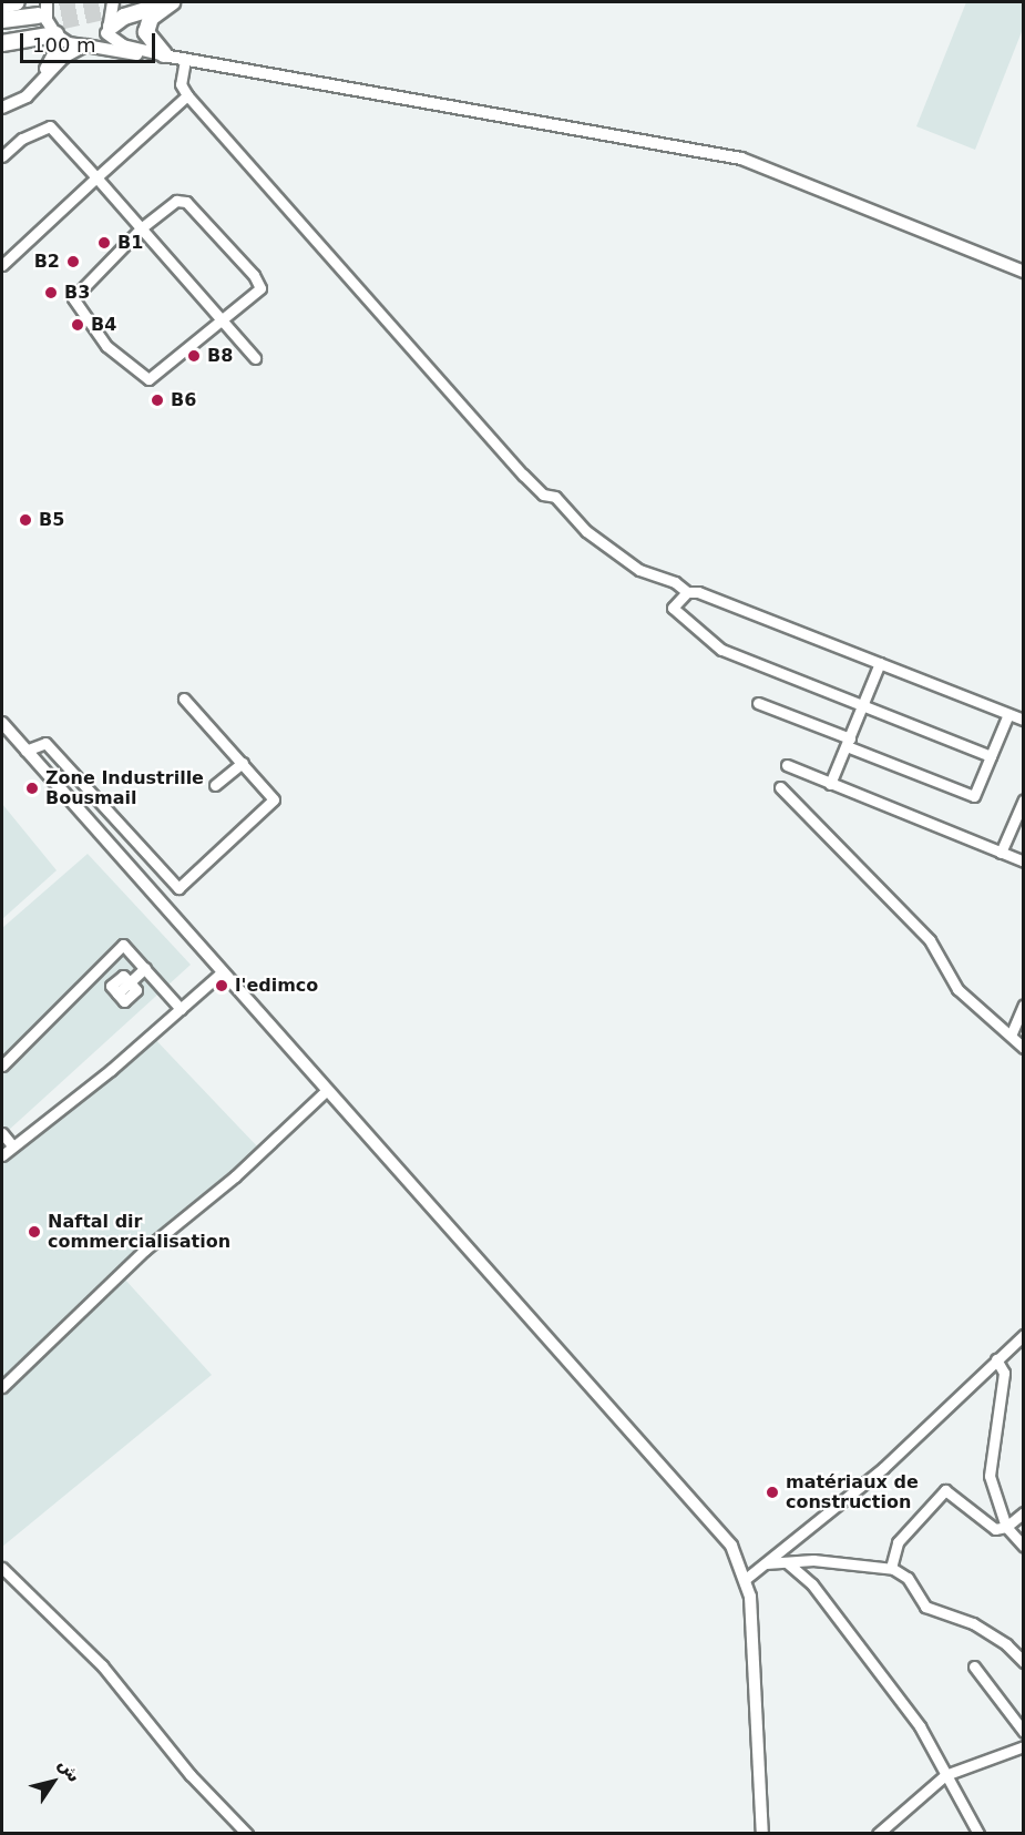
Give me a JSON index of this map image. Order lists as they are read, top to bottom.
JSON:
{
  "places": [
    "B1",
    "B2",
    "B3",
    "B4",
    "B8",
    "B6",
    "B5",
    "Zone Industrille Bousmail",
    "l'edimco",
    "Naftal dir commercialisation",
    "matériaux de construction"
  ],
  "scale_bar": "100 m",
  "north": "top right"
}
